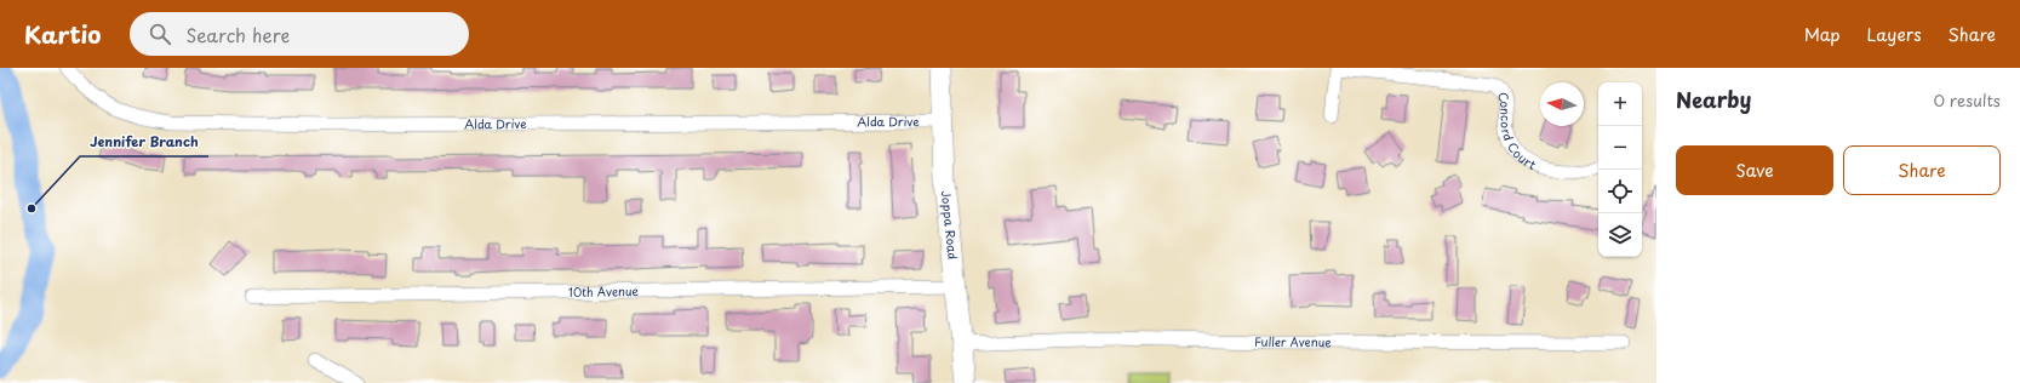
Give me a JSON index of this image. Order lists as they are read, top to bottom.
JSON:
{
  "streets": {
    "main road": ["Joppa Road"],
    "street": [
      "Alda Drive",
      "Concord Court",
      "10th Avenue",
      "Fuller Avenue"
    ]
  },
  "crossings": [
    ["Alda Drive", "Joppa Road"],
    ["Joppa Road", "10th Avenue"],
    ["Joppa Road", "Fuller Avenue"]
  ],
  "places": ["Jennifer Branch"],
  "north": "left",
  "page": {
    "header": "Kartio",
    "search": "Search here",
    "nav": ["Map", "Layers", "Share"],
    "heading": ["Nearby", "0 results"],
    "map_buttons": ["+", "−"],
    "buttons": ["Save", "Share"]
  }
}
